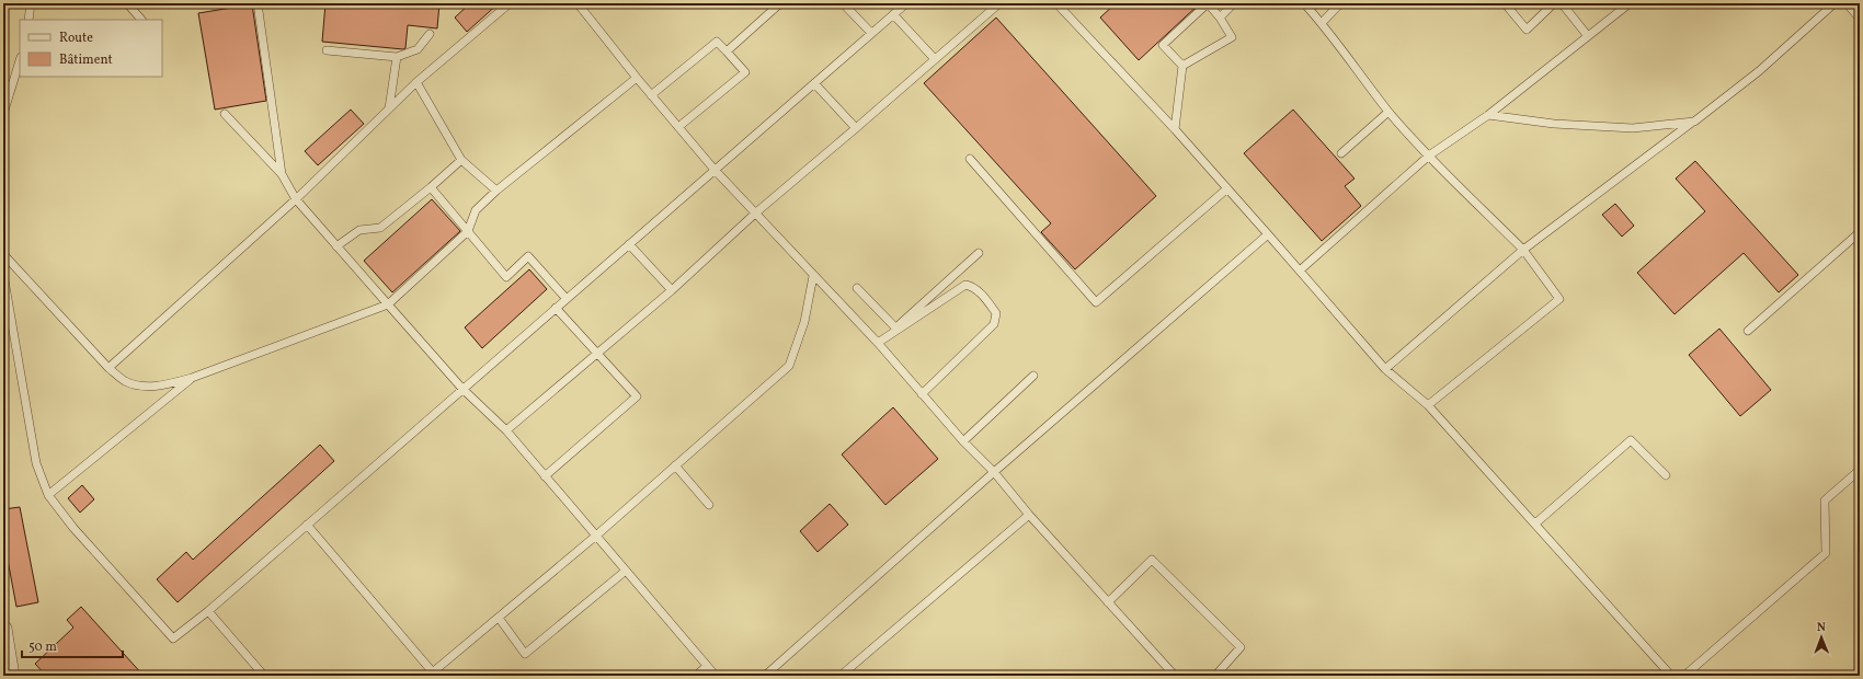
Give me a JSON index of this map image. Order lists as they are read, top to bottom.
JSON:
{
  "legend": ["Route", "Bâtiment"],
  "scale_bar": "50 m",
  "north": "top"
}
